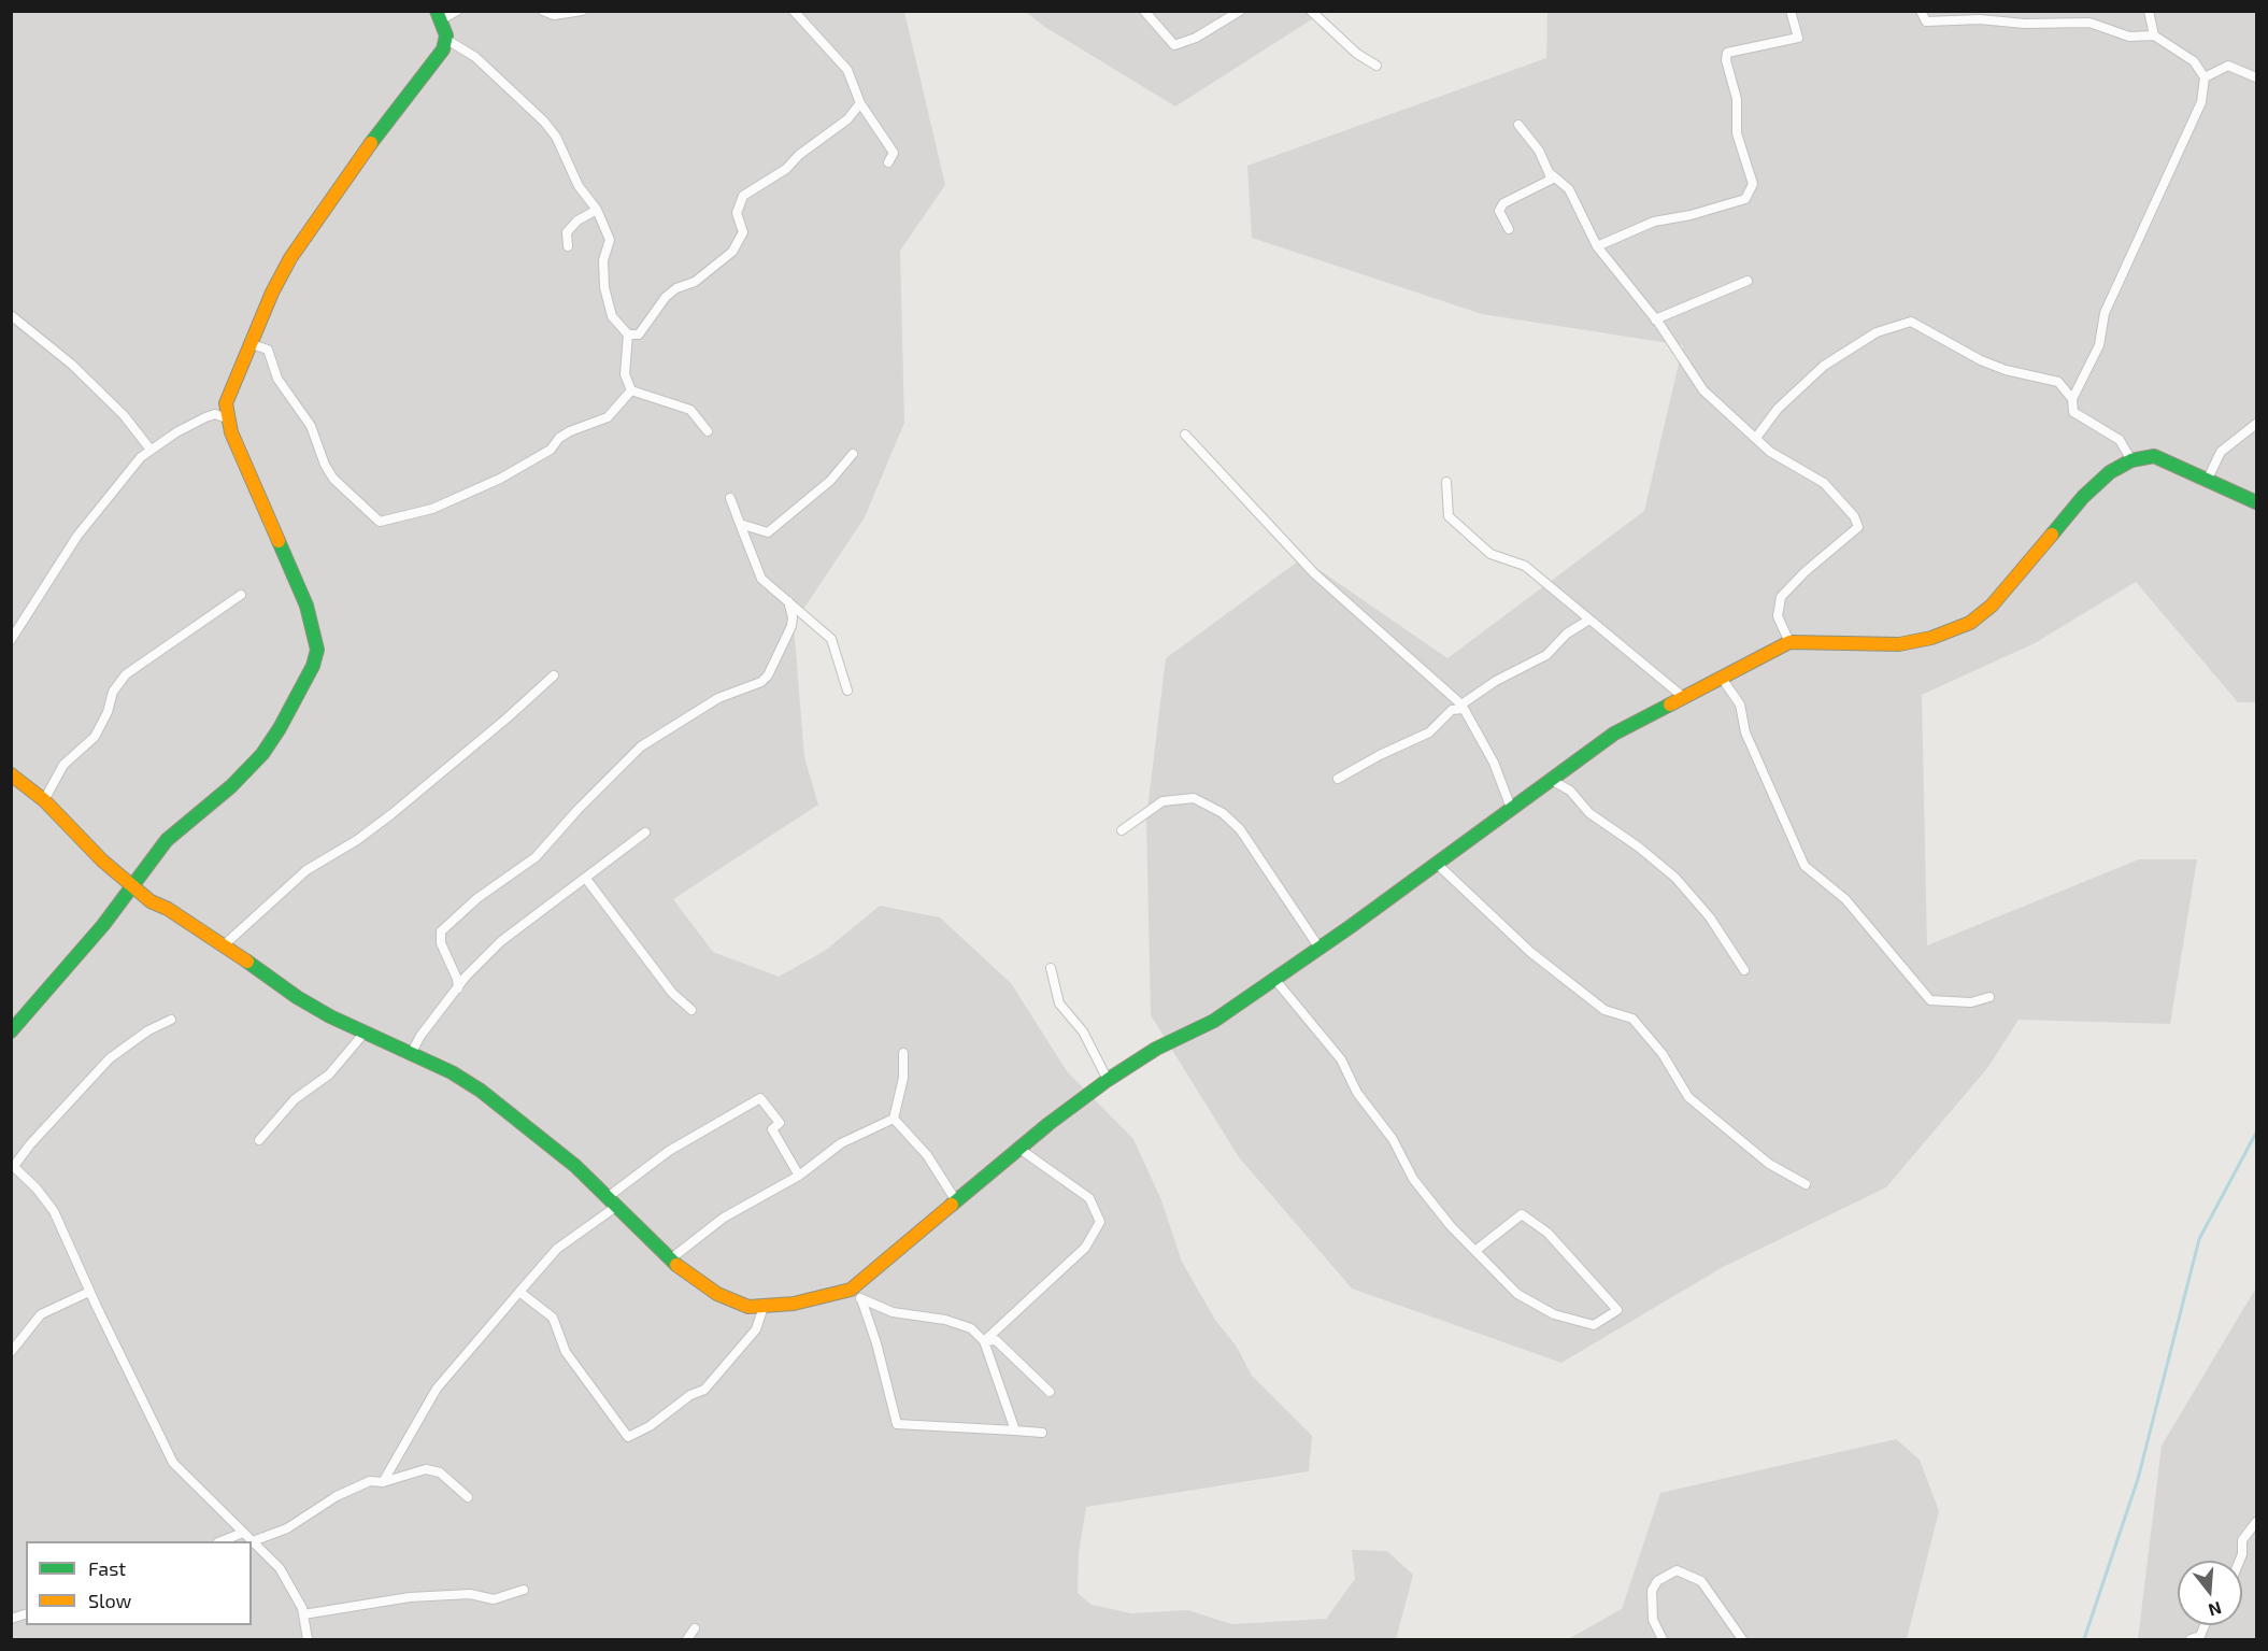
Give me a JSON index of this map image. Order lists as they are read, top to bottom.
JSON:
{
  "legend": ["Fast", "Slow"],
  "north": "bottom"
}
